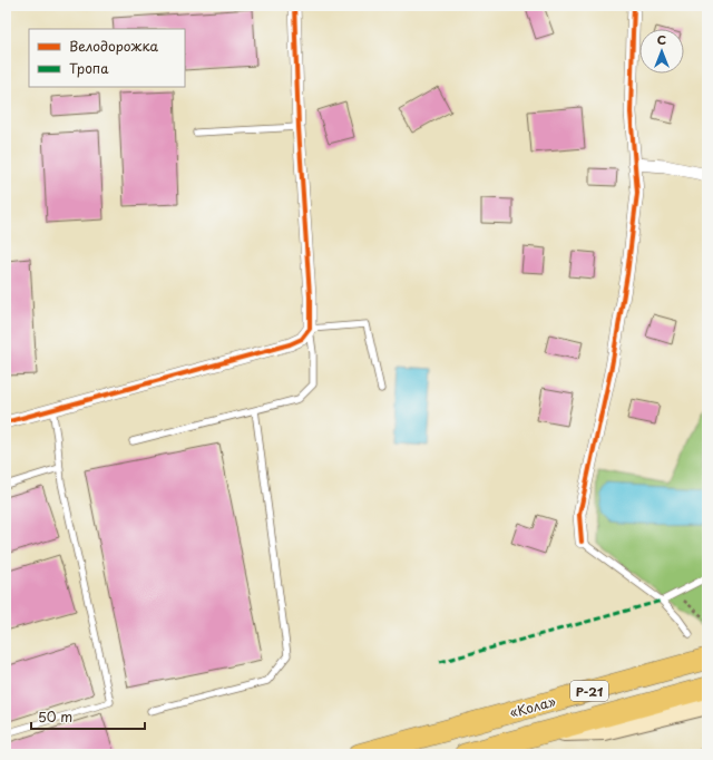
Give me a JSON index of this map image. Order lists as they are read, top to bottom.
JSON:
{
  "streets": {
    "highway": ["Р-21", "«Кола»"]
  },
  "legend": ["Велодорожка", "Тропа"],
  "scale_bar": "50 m",
  "north": "top"
}
